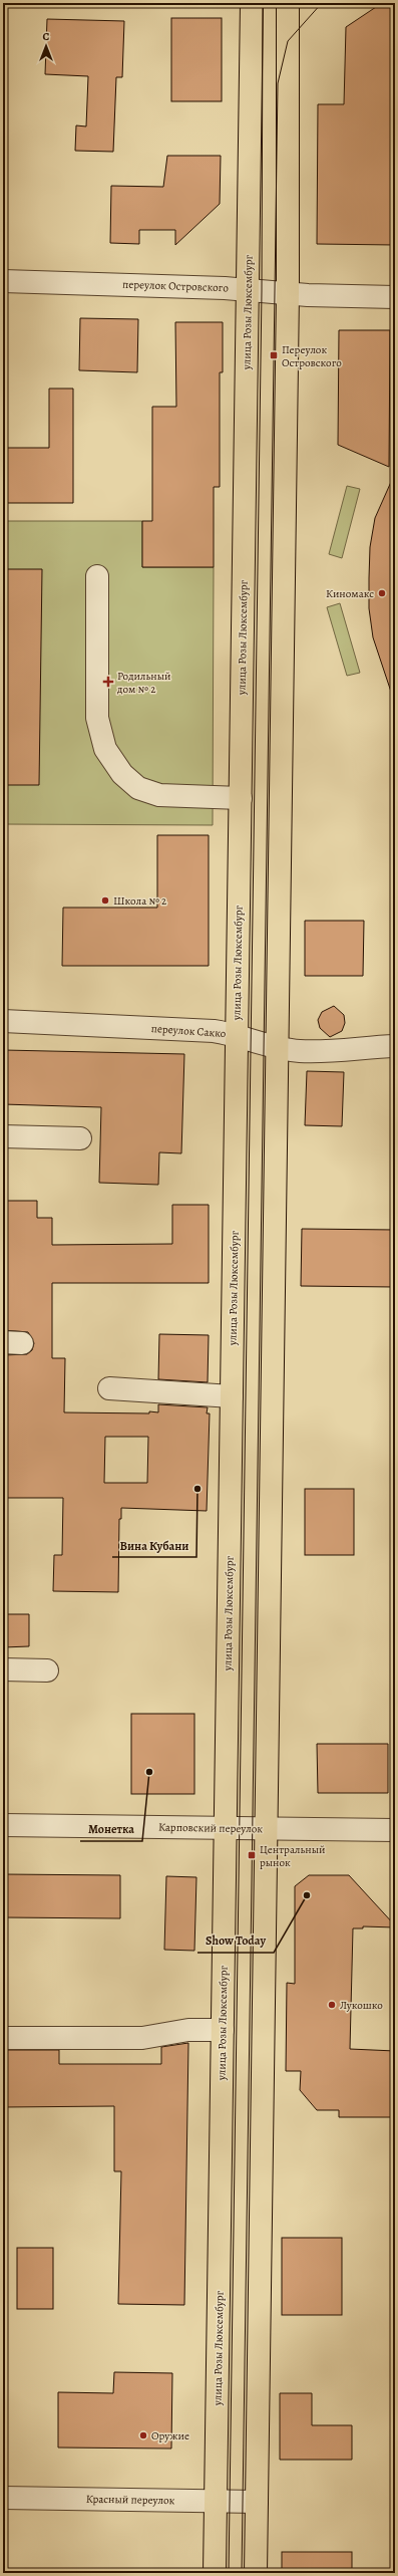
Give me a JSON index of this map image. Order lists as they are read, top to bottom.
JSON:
{
  "streets": {
    "main road": ["улица Розы Люксембург"],
    "street": [
      "переулок Островского",
      "переулок Сакко",
      "Карповский переулок",
      "Красный переулок"
    ]
  },
  "crossings": [
    ["переулок Островского", "улица Розы Люксембург"],
    ["улица Розы Люксембург", "переулок Сакко"],
    ["улица Розы Люксембург", "Карповский переулок"],
    ["улица Розы Люксембург", "Красный переулок"]
  ],
  "places": {
    "transit": ["Переулок Островского", "Центральный рынок"],
    "other": [
      "Киномакс",
      "Школа № 2",
      "Вина Кубани",
      "Монетка",
      "Show Today",
      "Лукошко",
      "Оружие"
    ],
    "health": ["Родильный дом № 2"]
  },
  "north": "top"
}
